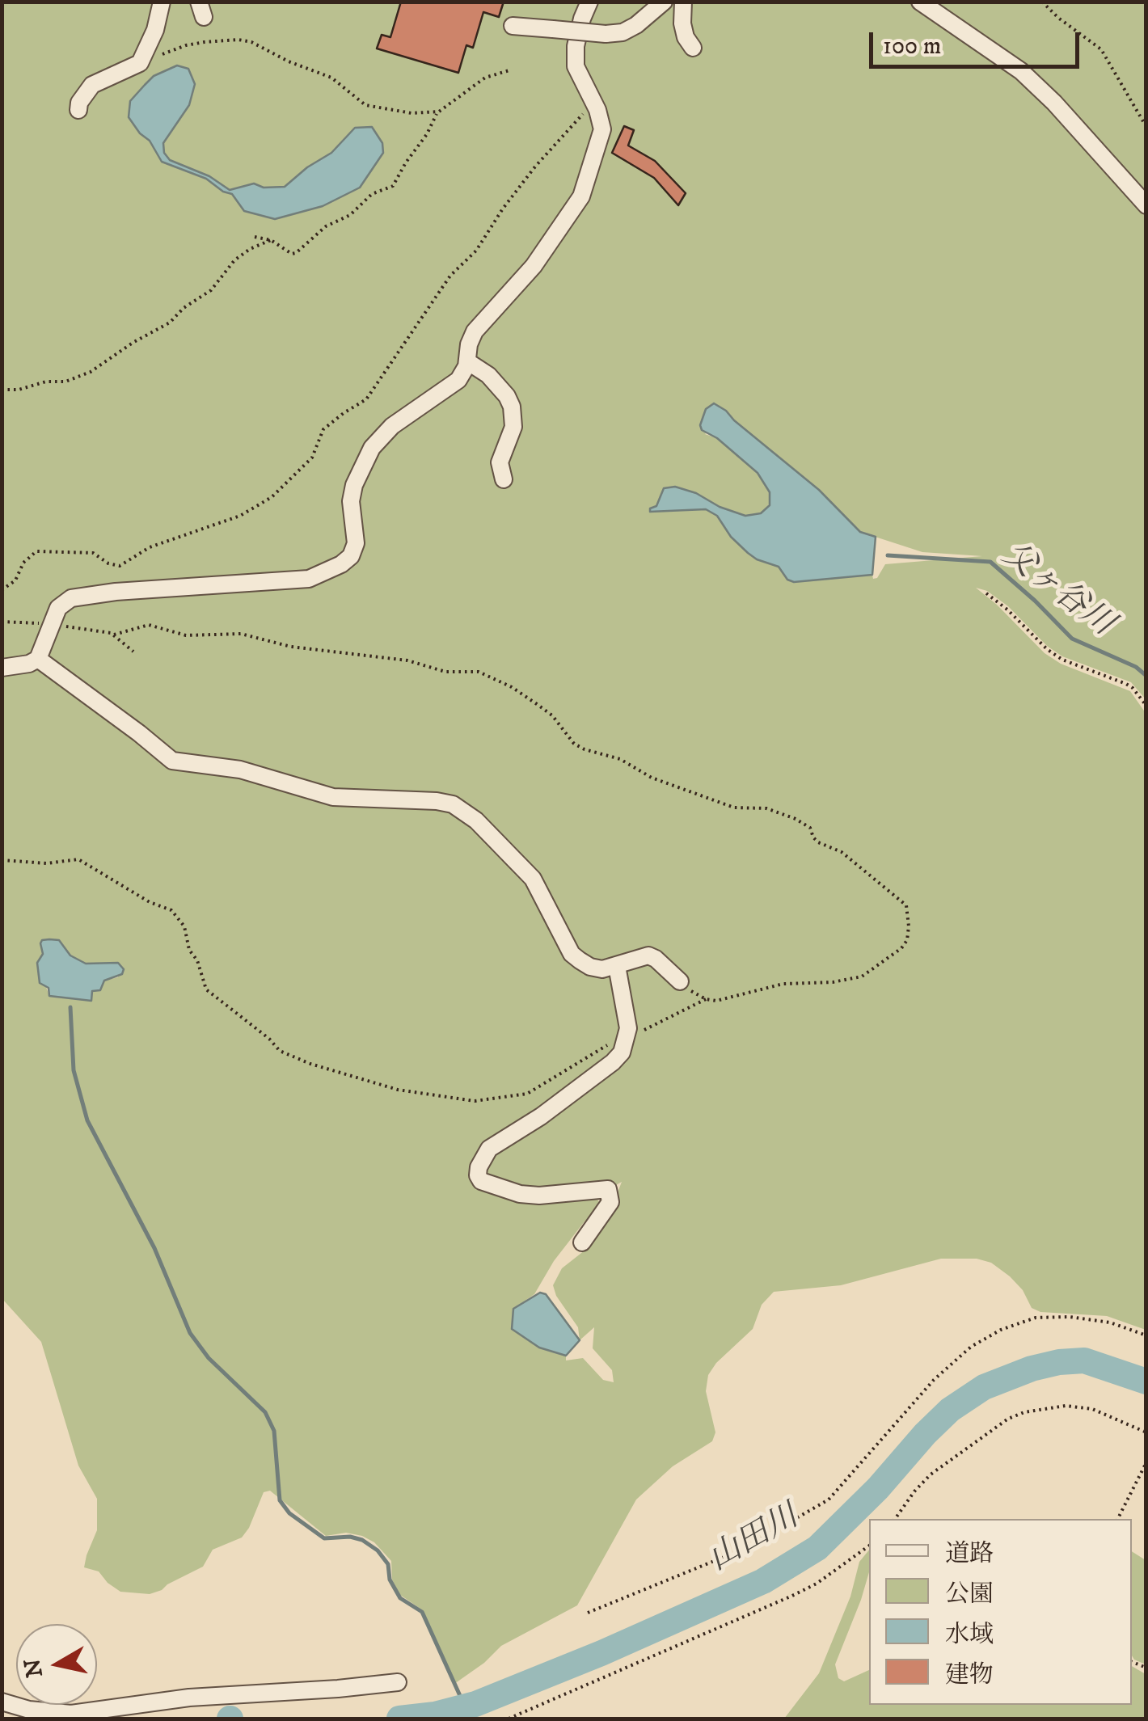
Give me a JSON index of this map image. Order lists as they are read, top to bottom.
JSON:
{
  "water": ["父ヶ谷川", "山田川"],
  "legend": [
    "道路",
    "公園",
    "水域",
    "建物"
  ],
  "scale_bar": "100 m",
  "north": "left"
}
